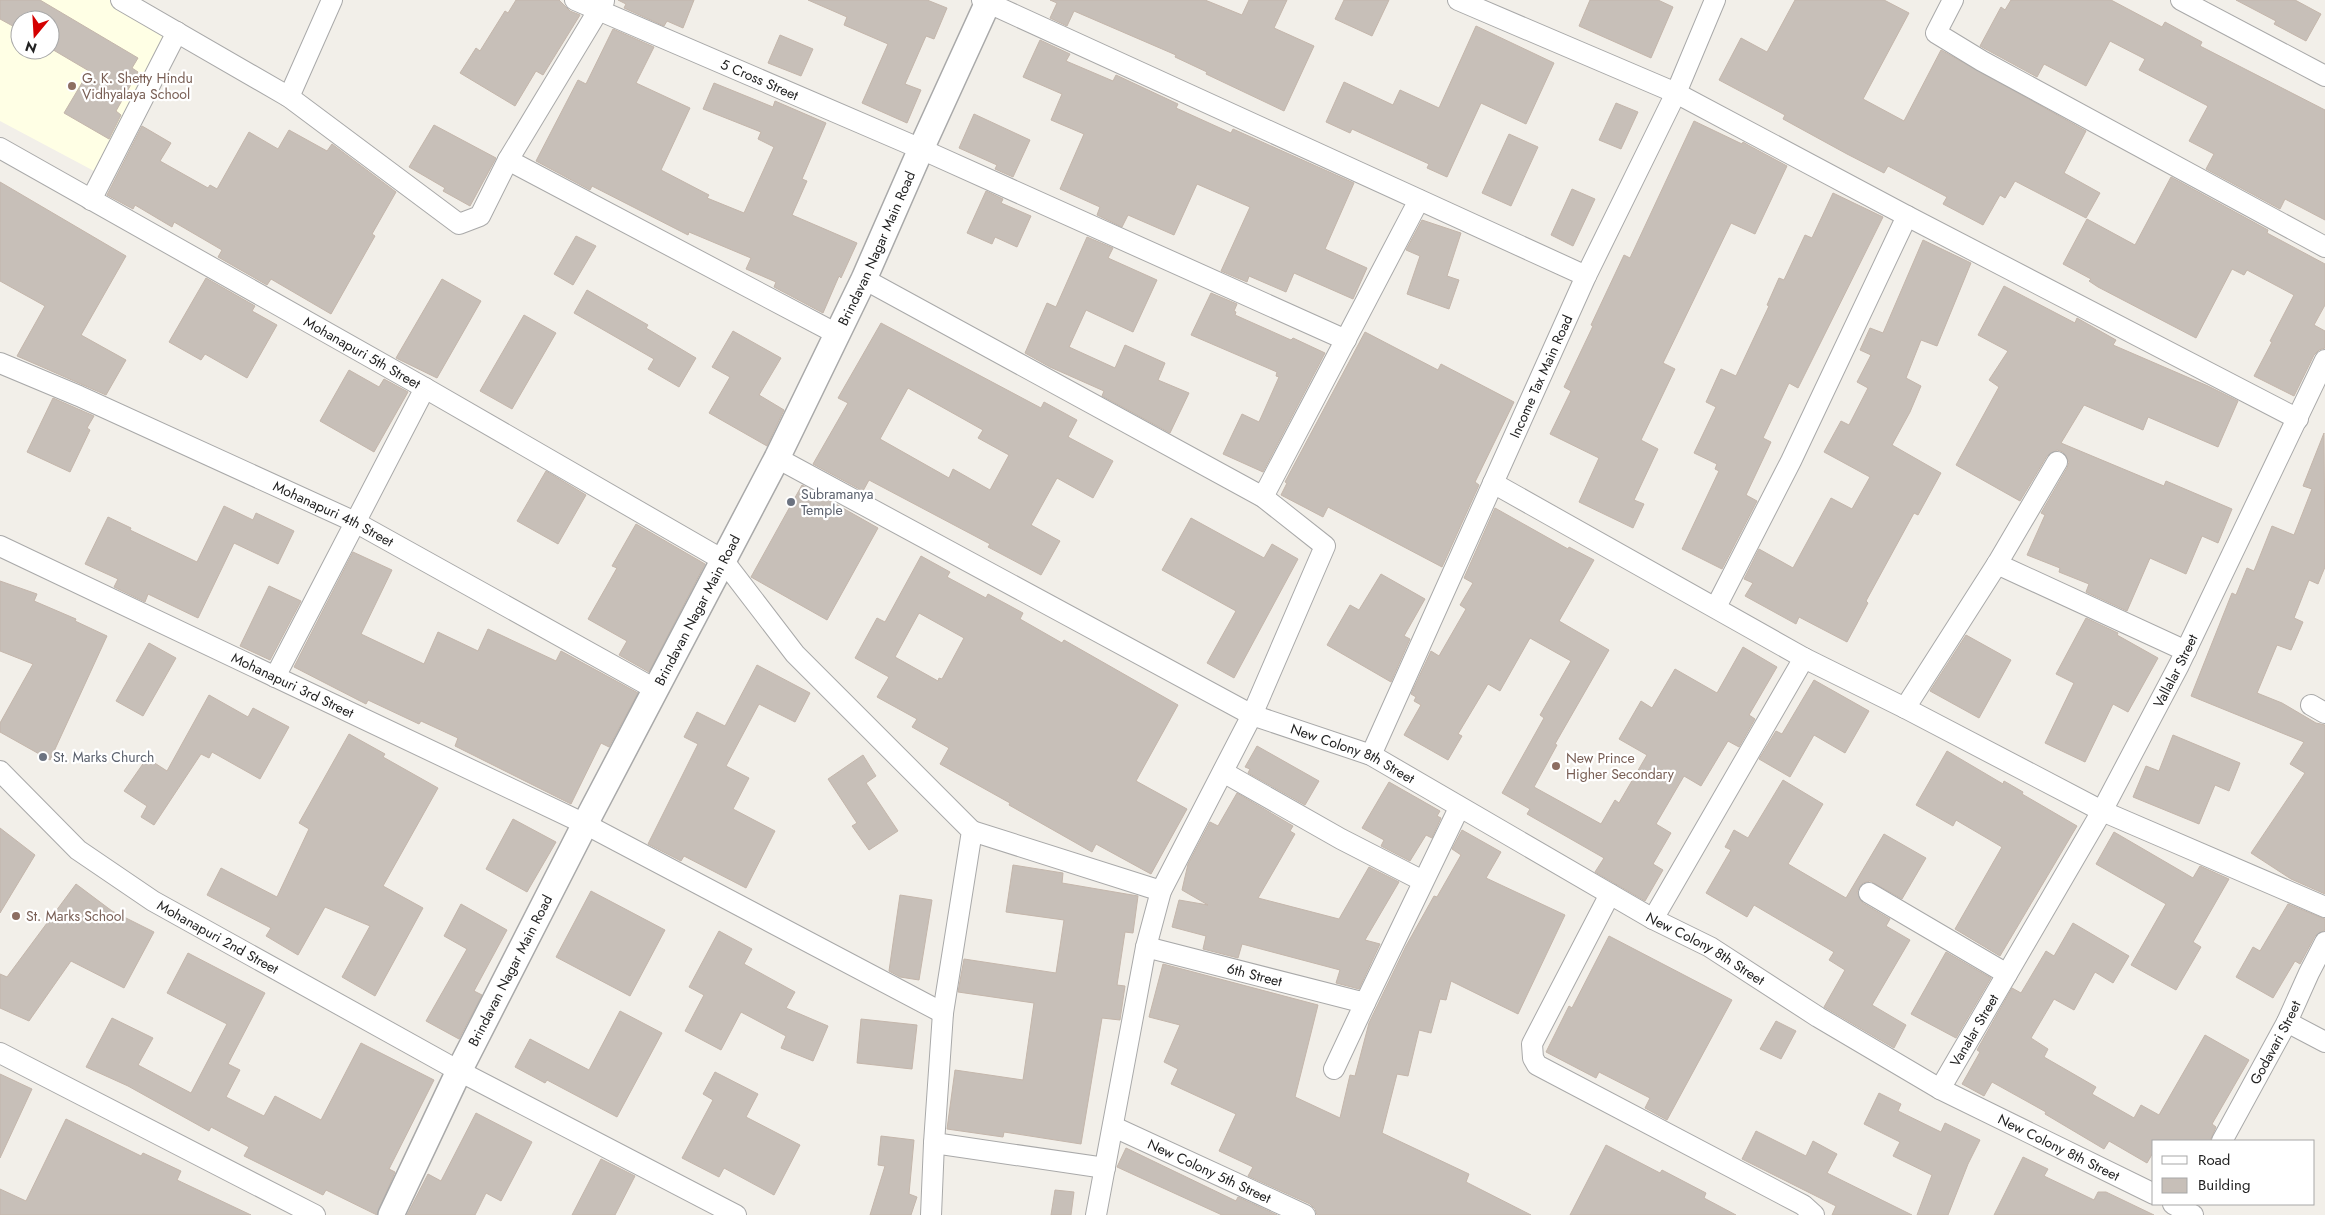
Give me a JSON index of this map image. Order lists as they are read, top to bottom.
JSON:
{
  "streets": {
    "street": [
      "5 Cross Street",
      "Brindavan Nagar Main Road",
      "Mohanapuri 5th Street",
      "Income Tax Main Road",
      "Mohanapuri 4th Street",
      "Vallalar Street",
      "Mohanapuri 3rd Street",
      "New Colony 8th Street",
      "Mohanapuri 2nd Street",
      "6th Street",
      "Vanalar Street",
      "Godavari Street",
      "New Colony 5th Street"
    ]
  },
  "crossings": [
    ["5 Cross Street", "Brindavan Nagar Main Road"],
    ["Brindavan Nagar Main Road", "Mohanapuri 5th Street"],
    ["Brindavan Nagar Main Road", "Mohanapuri 4th Street"],
    ["Brindavan Nagar Main Road", "Mohanapuri 3rd Street"],
    ["Brindavan Nagar Main Road", "New Colony 8th Street"],
    ["Brindavan Nagar Main Road", "Mohanapuri 2nd Street"],
    ["Income Tax Main Road", "New Colony 8th Street"],
    ["Vallalar Street", "Vanalar Street"],
    ["New Colony 8th Street", "Vanalar Street"]
  ],
  "places": [
    "G. K. Shetty Hindu Vidhyalaya School",
    "Subramanya Temple",
    "St. Marks Church",
    "New Prince Higher Secondary",
    "St. Marks School"
  ],
  "legend": ["Road", "Building"],
  "north": "bottom"
}
